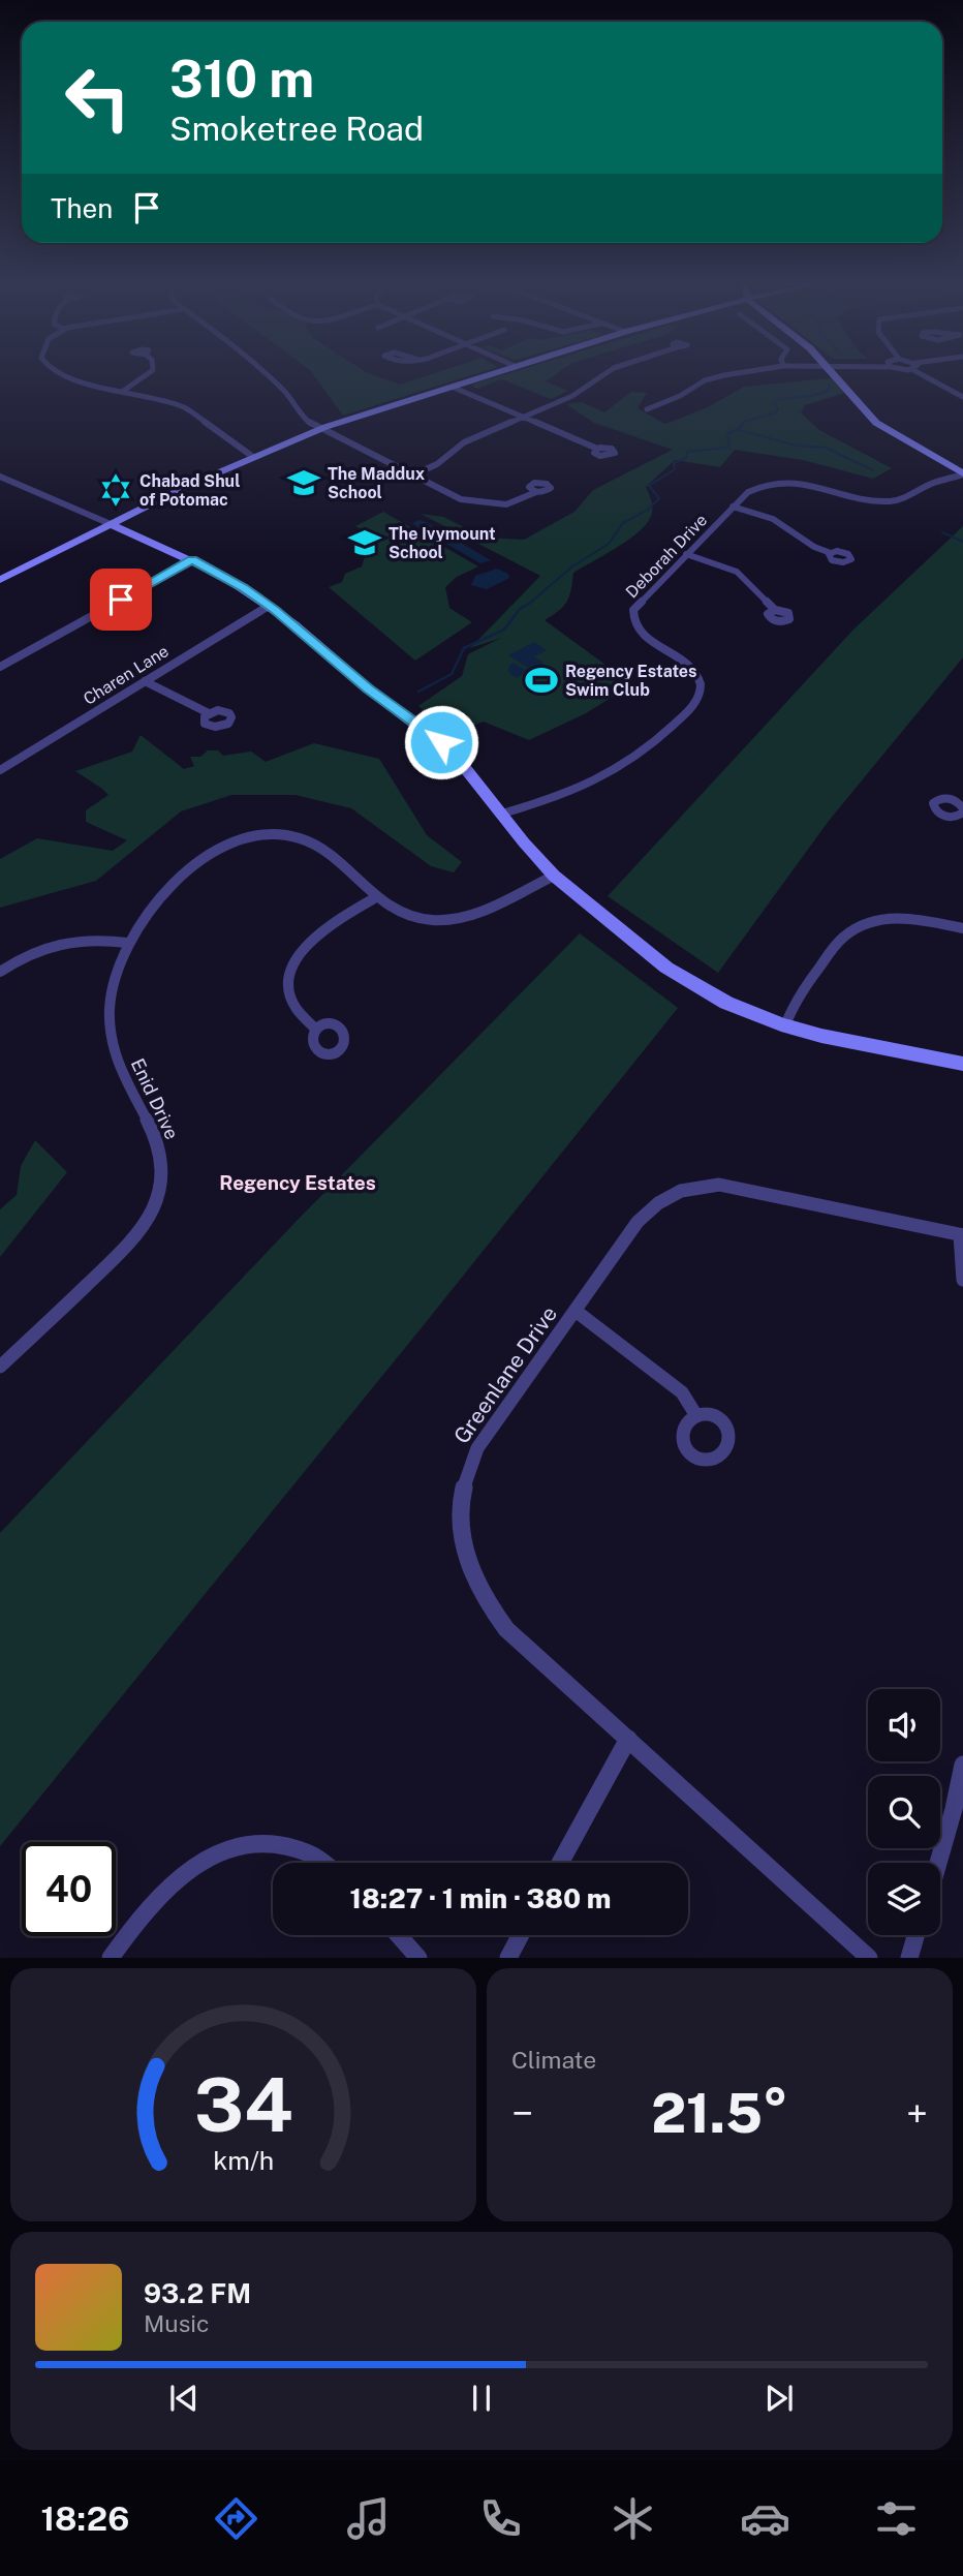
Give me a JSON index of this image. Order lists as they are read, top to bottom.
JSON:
{
  "streets": {
    "street": [
      "Deborah Drive",
      "Charen Lane",
      "Enid Drive",
      "Greenlane Drive"
    ]
  },
  "districts": ["Regency Estates"],
  "places": {
    "school or university": ["The Maddux School", "The Ivymount School"],
    "synagogue": ["Chabad Shul of Potomac"],
    "sports": ["Regency Estates Swim Club"]
  },
  "page": {
    "turn": ["310 m", "Smoketree Road"],
    "then": "Then",
    "limit": "40",
    "trip": "18:27 · 1 min · 380 m",
    "tile": "Climate",
    "heat": ["−", "21.5°", "+"],
    "song": ["93.2 FM", "Music"],
    "tabs": "18:26",
    "gauge": ["34", "km/h"]
  }
}
